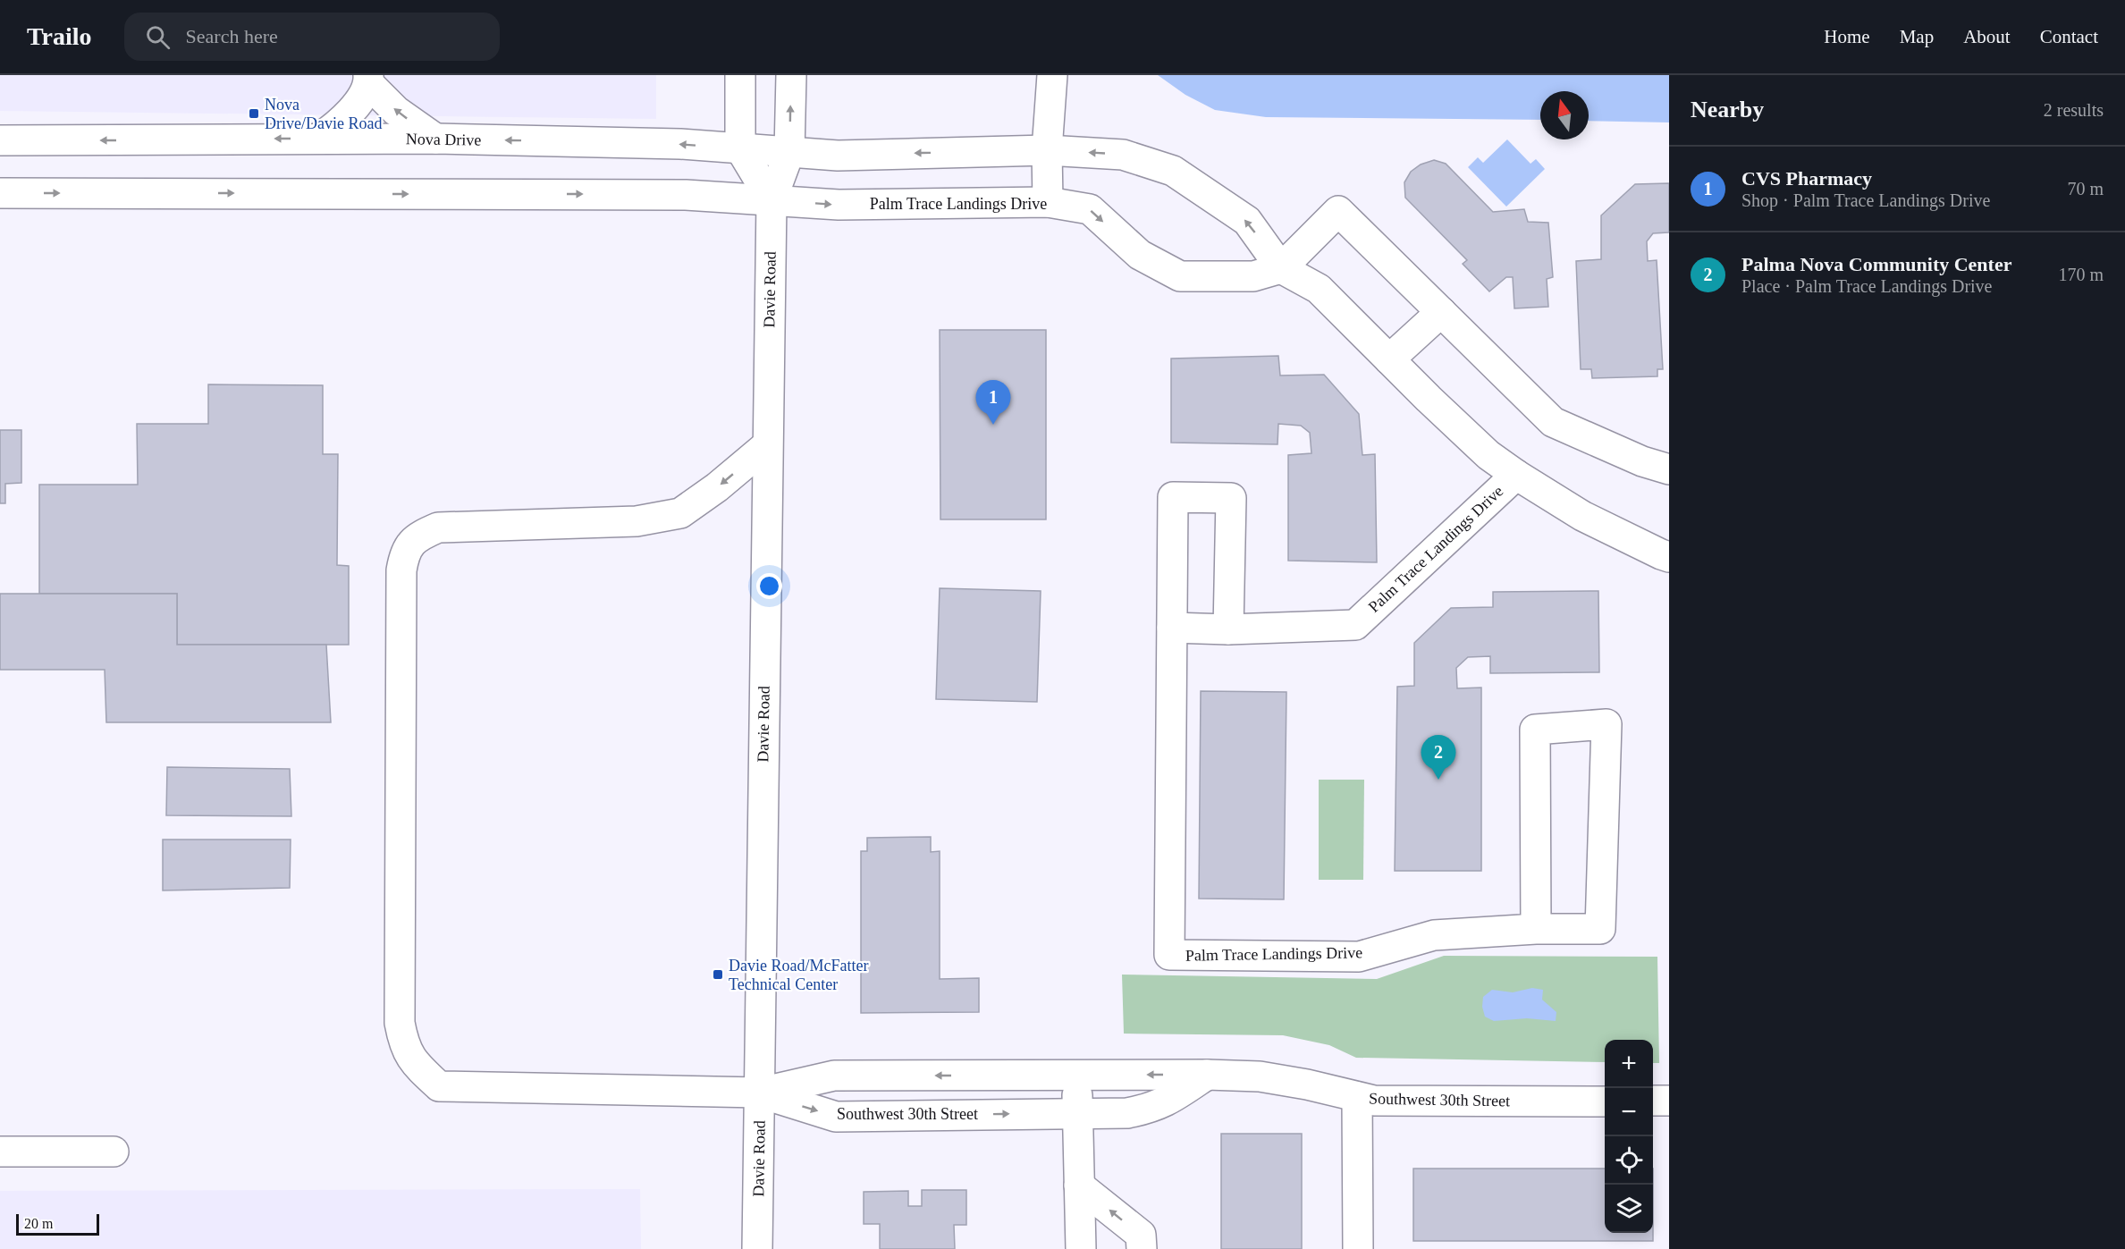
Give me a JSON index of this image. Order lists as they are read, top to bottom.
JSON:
{
  "streets": {
    "street": [
      "Nova Drive",
      "Palm Trace Landings Drive",
      "Davie Road",
      "Southwest 30th Street"
    ]
  },
  "crossings": [
    ["Nova Drive", "Palm Trace Landings Drive"],
    ["Nova Drive", "Davie Road"],
    ["Palm Trace Landings Drive", "Davie Road"],
    ["Davie Road", "Southwest 30th Street"]
  ],
  "places": {
    "transit": ["Nova Drive/Davie Road", "Davie Road/McFatter Technical Center"]
  },
  "scale_bar": "20 m",
  "north": "top",
  "page": {
    "header": "Trailo",
    "search": "Search here",
    "nav": [
      "Home",
      "Map",
      "About",
      "Contact"
    ],
    "heading": ["Nearby", "2 results"],
    "list": [
      {
        "mark": "1",
        "name": "CVS Pharmacy",
        "note": "Shop · Palm Trace Landings Drive",
        "value": "70 m"
      },
      {
        "mark": "2",
        "name": "Palma Nova Community Center",
        "note": "Place · Palm Trace Landings Drive",
        "value": "170 m"
      }
    ],
    "pins": ["1", "2"],
    "map_buttons": ["+", "−"],
    "scale": "20 m"
  }
}
